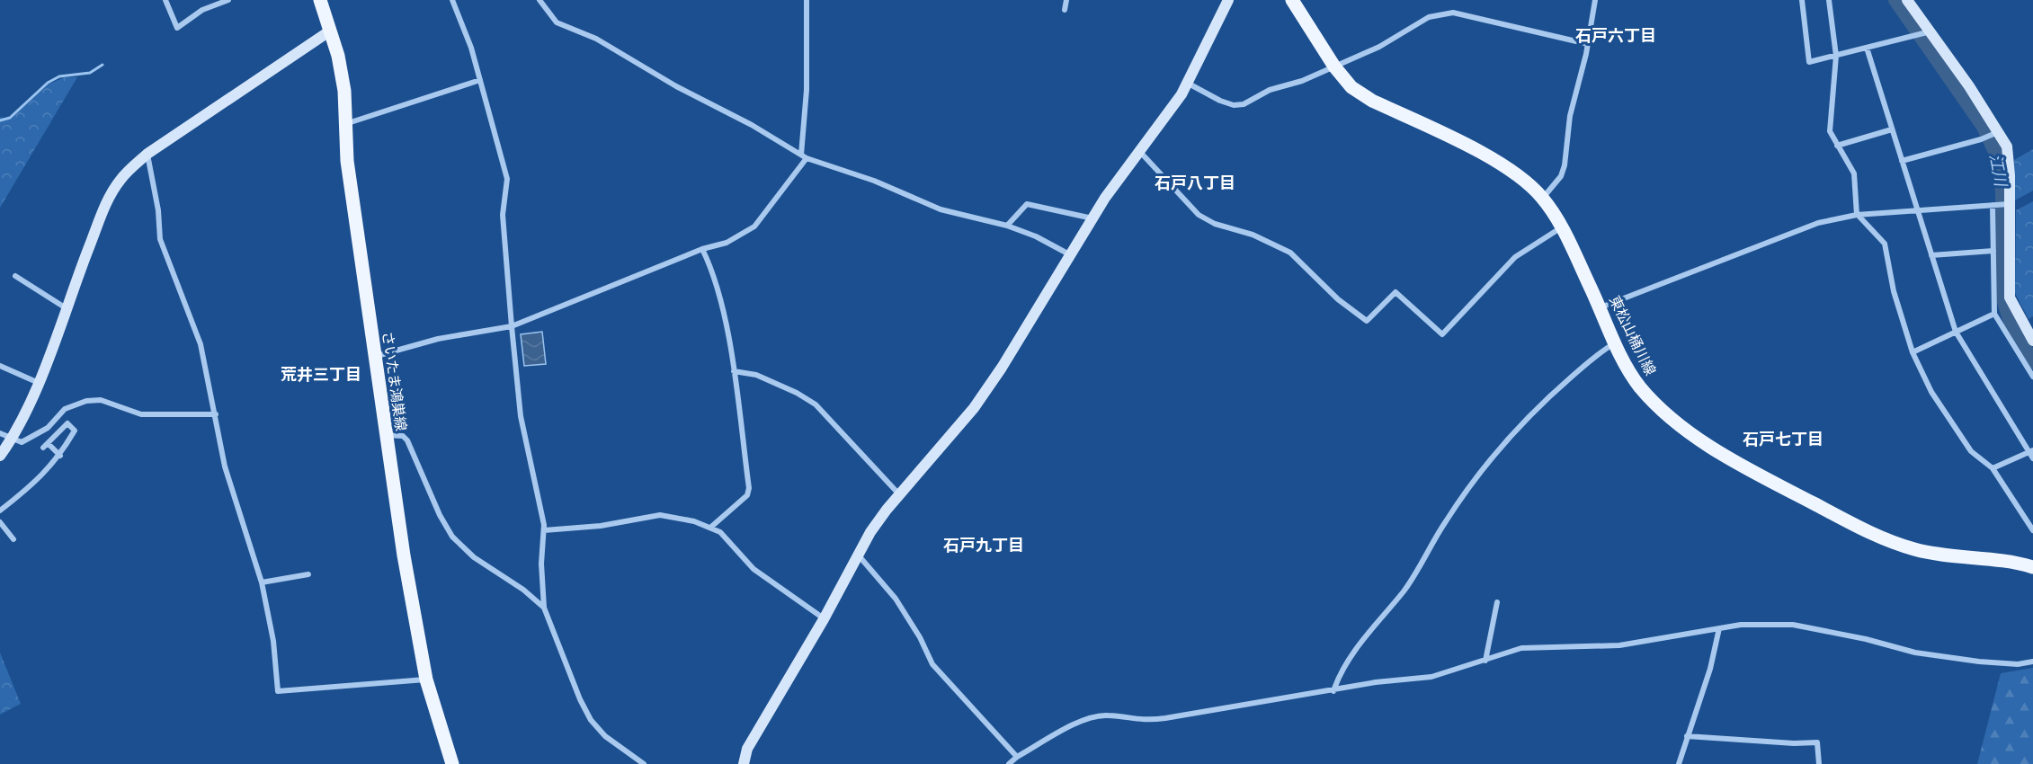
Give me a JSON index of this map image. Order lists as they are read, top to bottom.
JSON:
{
  "streets": {
    "main road": ["東松山桶川線", "さいたま鴻巣線"]
  },
  "districts": [
    "石戸六丁目",
    "石戸八丁目",
    "荒井三丁目",
    "石戸七丁目",
    "石戸九丁目"
  ],
  "water": ["江川"]
}
